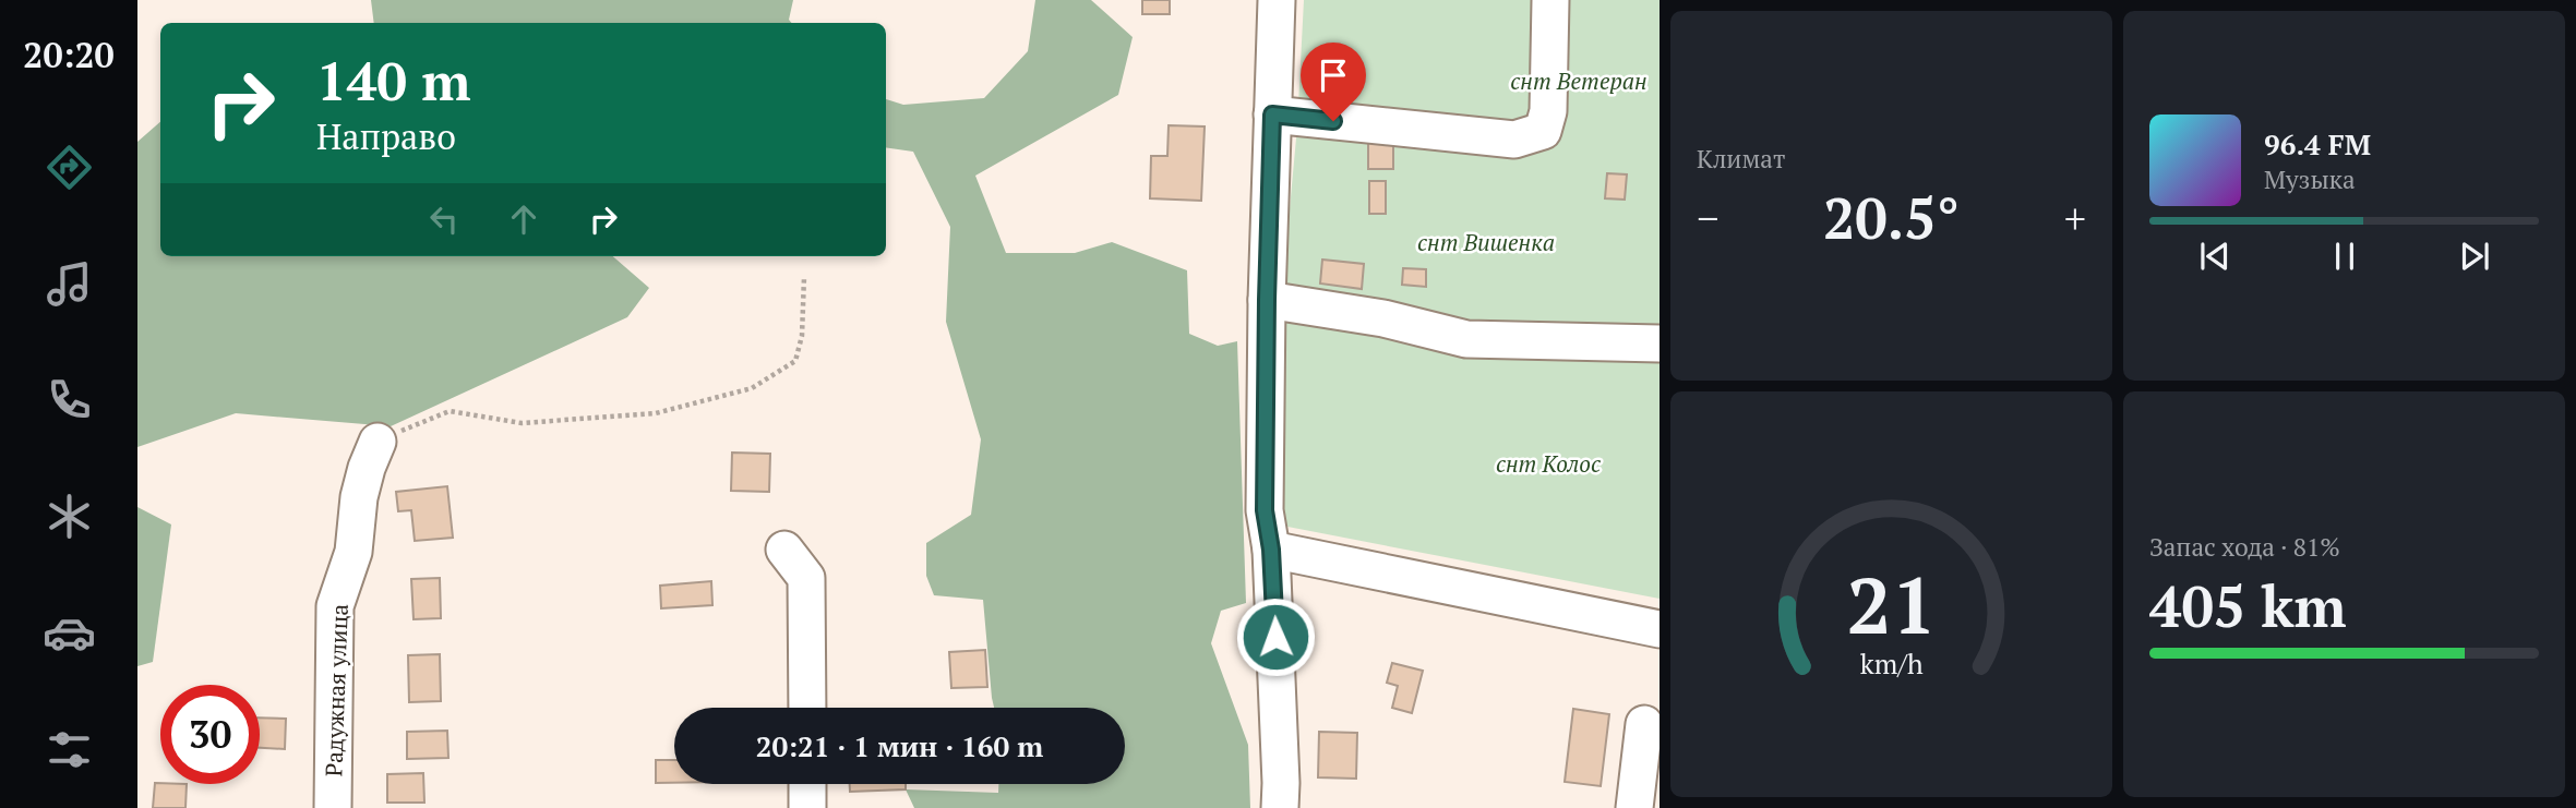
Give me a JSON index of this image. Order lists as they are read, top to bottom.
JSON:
{
  "streets": {
    "street": ["Радужная улица"]
  },
  "parks": ["снт Ветеран", "снт Вишенка", "снт Колос"],
  "page": {
    "tabs": "20:20",
    "tile": [
      "Климат",
      ["Запас хода · 81%", "405 km"]
    ],
    "turn": ["140 m", "Направо"],
    "song": ["96.4 FM", "Музыка"],
    "heat": ["−", "20.5°", "+"],
    "limit": "30",
    "trip": "20:21 · 1 мин · 160 m",
    "gauge": ["21", "km/h"]
  }
}
